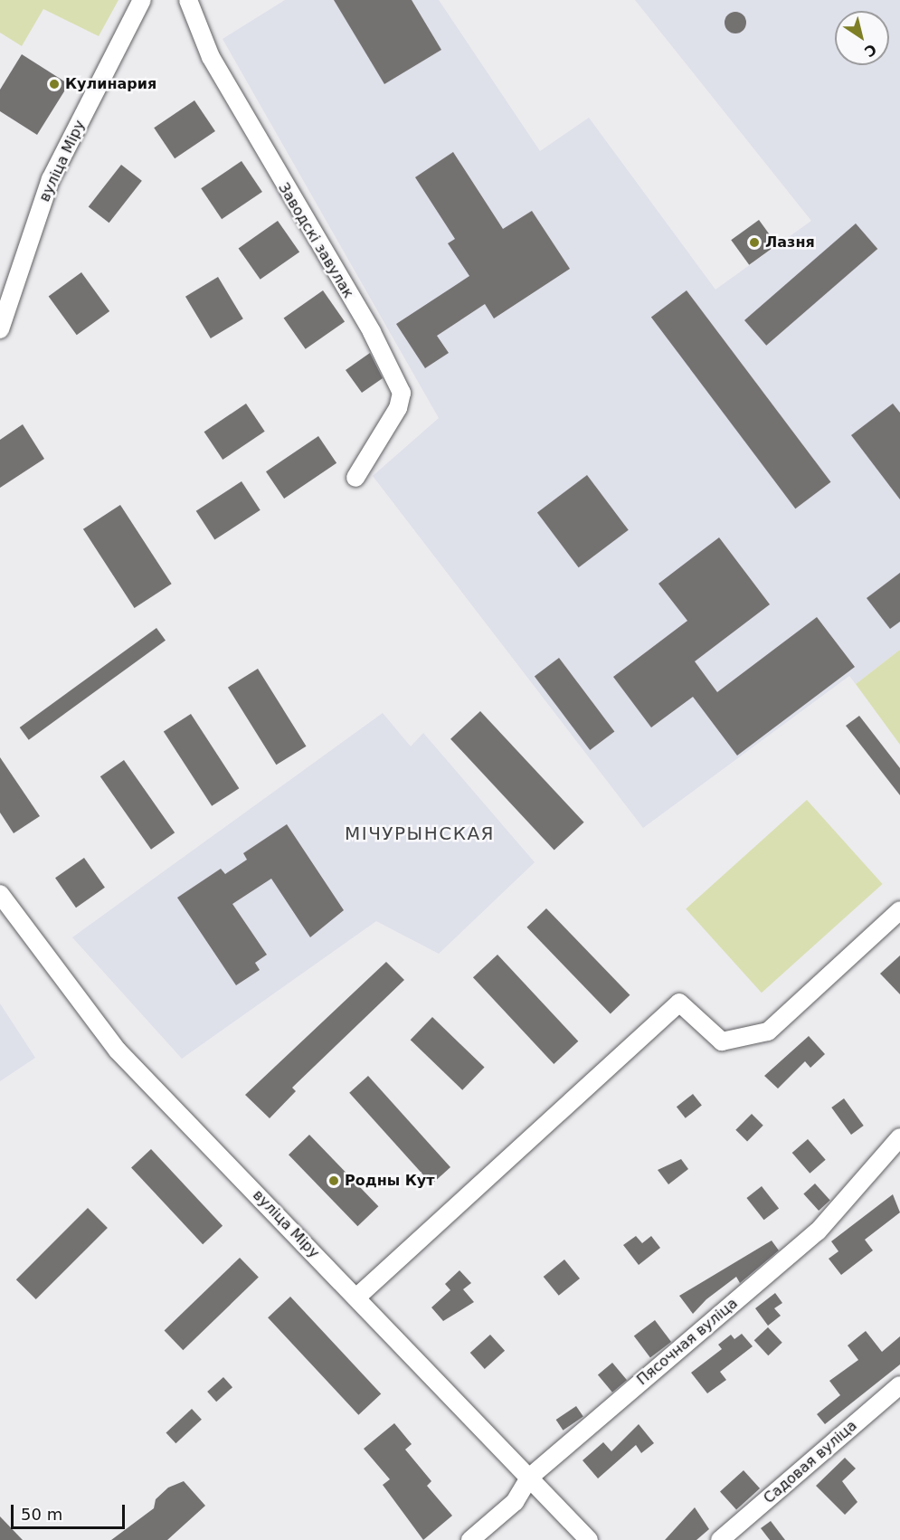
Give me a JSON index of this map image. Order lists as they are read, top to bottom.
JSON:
{
  "streets": {
    "street": [
      "вуліца Міру",
      "Заводскі завулак",
      "Пясочная вуліца",
      "Садовая вуліца"
    ]
  },
  "crossings": [
    ["вуліца Міру", "Пясочная вуліца"]
  ],
  "districts": ["МІЧУРЫНСКАЯ"],
  "places": ["Кулинария", "Лазня", "Родны Кут"],
  "scale_bar": "50 m",
  "north": "bottom right"
}
